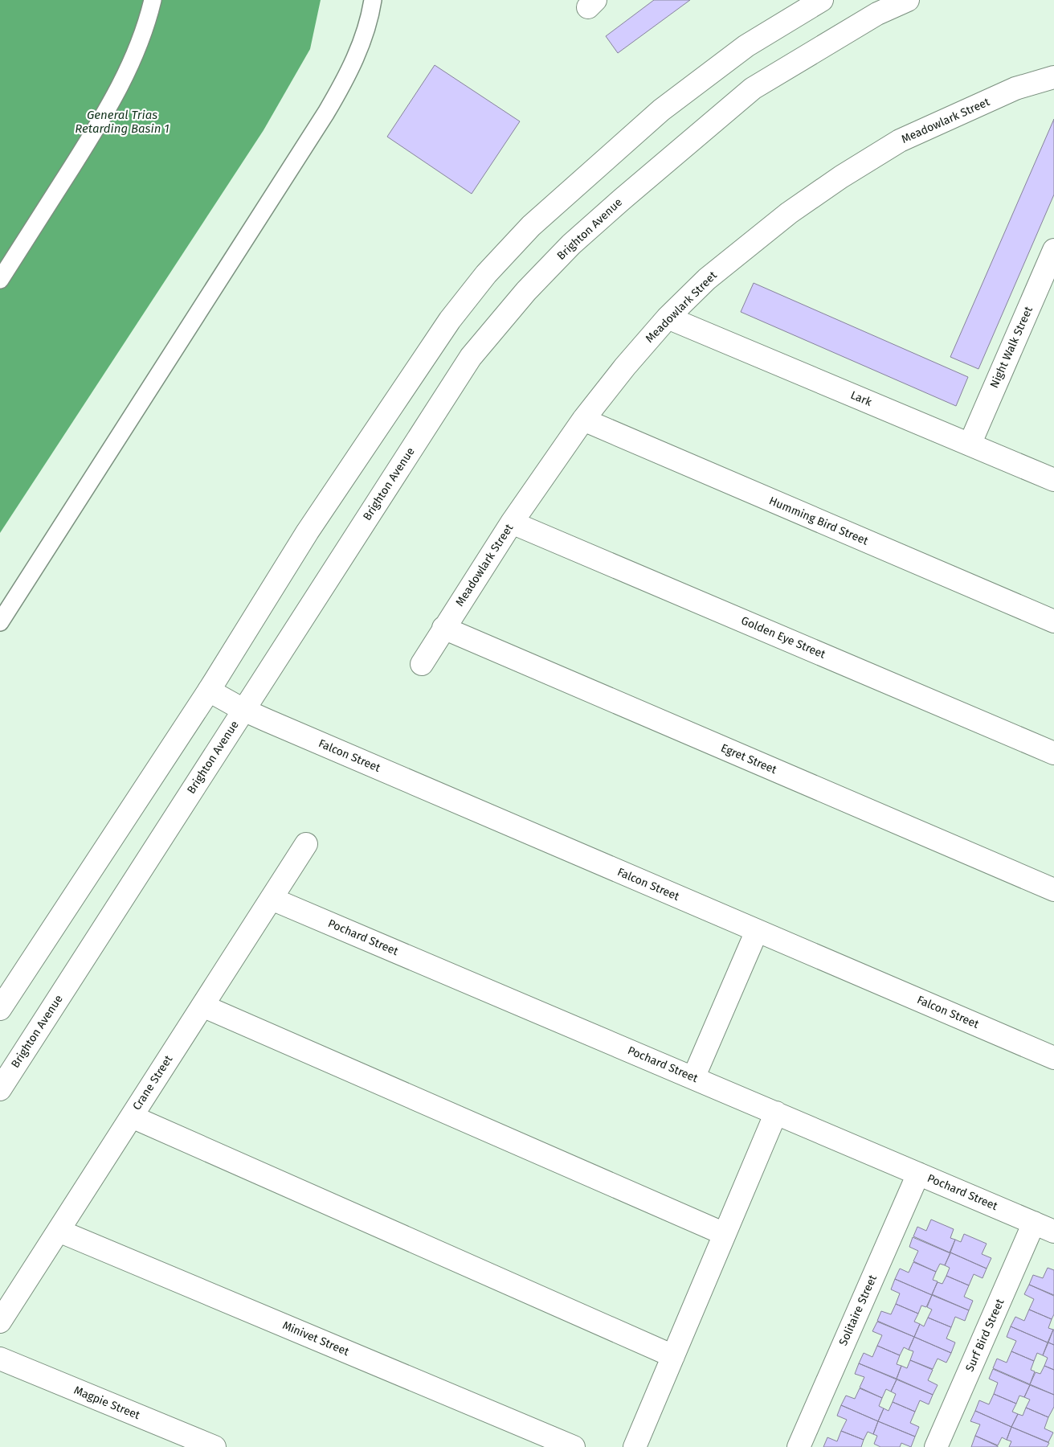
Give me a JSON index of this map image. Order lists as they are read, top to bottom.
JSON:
{
  "streets": {
    "street": [
      "Meadowlark Street",
      "Brighton Avenue",
      "Night Walk Street",
      "Lark",
      "Humming Bird Street",
      "Golden Eye Street",
      "Falcon Street",
      "Egret Street",
      "Pochard Street",
      "Crane Street",
      "Solitaire Street",
      "Surf Bird Street",
      "Minivet Street",
      "Magpie Street"
    ]
  },
  "crossings": [
    ["Meadowlark Street", "Lark"],
    ["Meadowlark Street", "Humming Bird Street"],
    ["Meadowlark Street", "Golden Eye Street"],
    ["Meadowlark Street", "Egret Street"],
    ["Brighton Avenue", "Falcon Street"],
    ["Night Walk Street", "Lark"],
    ["Pochard Street", "Crane Street"],
    ["Pochard Street", "Solitaire Street"],
    ["Pochard Street", "Surf Bird Street"],
    ["Crane Street", "Minivet Street"]
  ],
  "water": ["General Trias Retarding Basin 1"]
}
